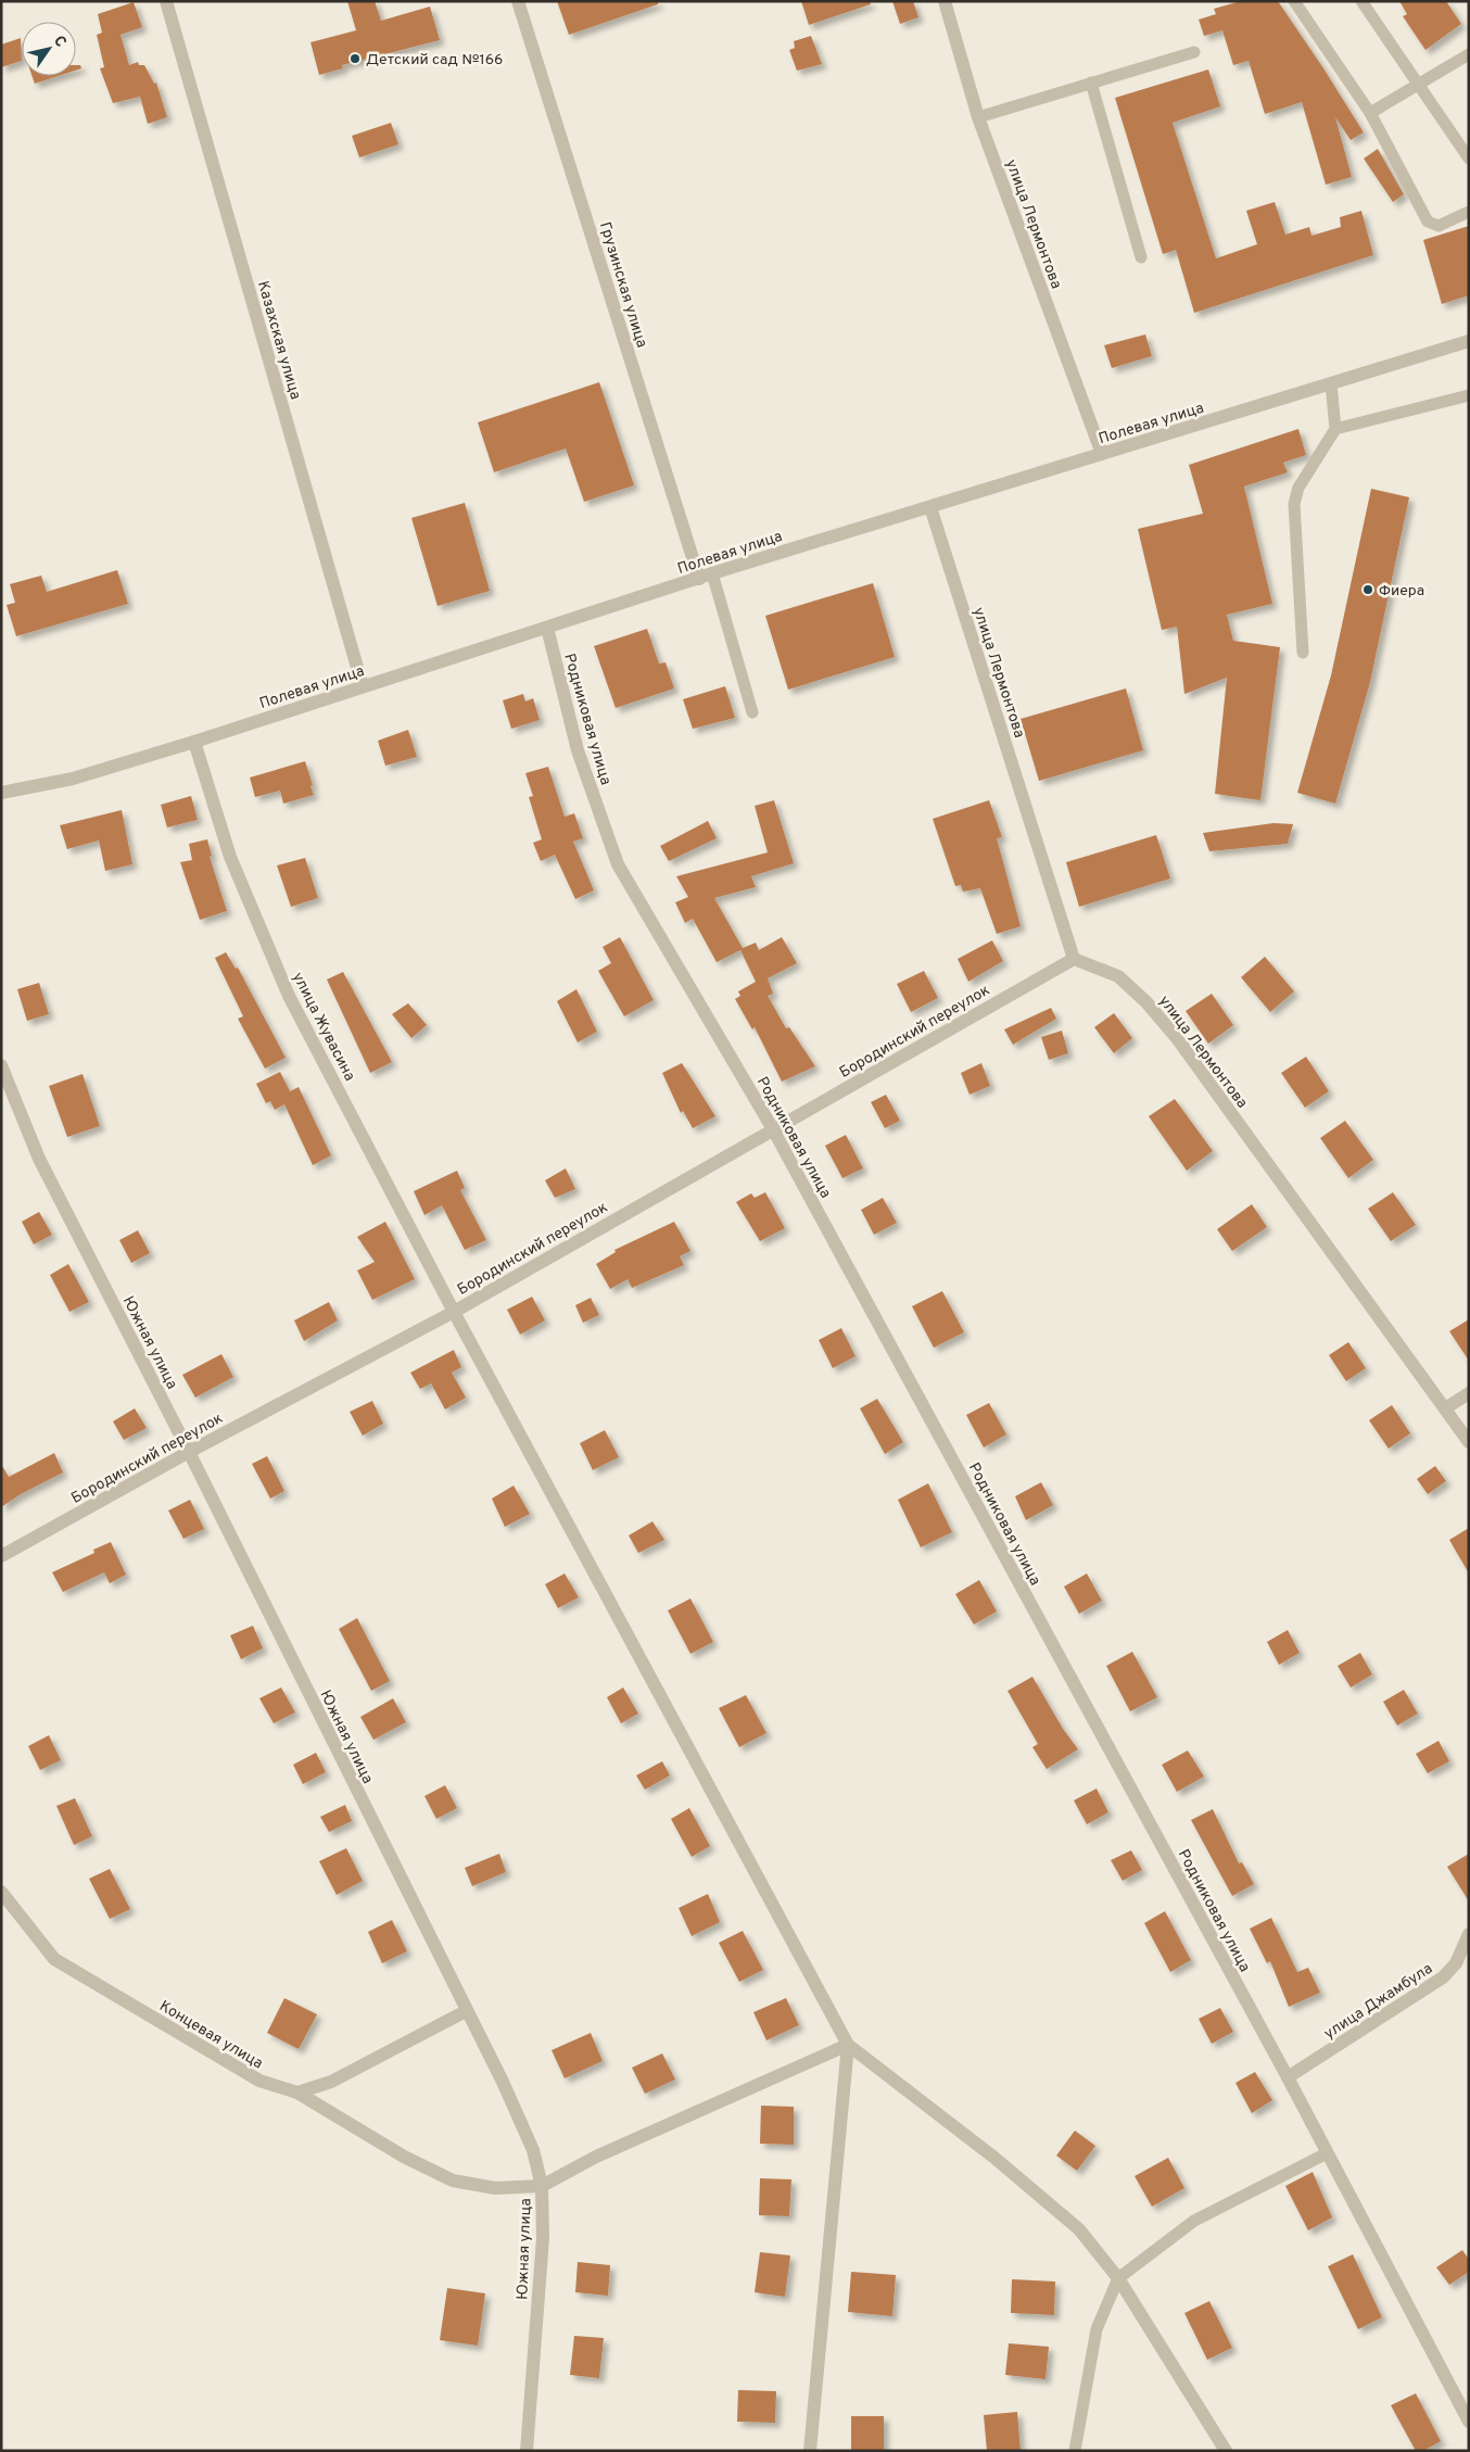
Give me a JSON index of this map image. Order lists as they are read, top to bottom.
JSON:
{
  "streets": {
    "street": [
      "улица Лермонтова",
      "Грузинская улица",
      "Казахская улица",
      "Полевая улица",
      "Родниковая улица",
      "улица Жувасина",
      "Бородинский переулок",
      "Южная улица",
      "улица Джамбула",
      "Концевая улица"
    ]
  },
  "crossings": [
    ["улица Лермонтова", "Полевая улица"],
    ["улица Лермонтова", "Бородинский переулок"],
    ["Грузинская улица", "Полевая улица"],
    ["Казахская улица", "Полевая улица"],
    ["Полевая улица", "Родниковая улица"],
    ["Полевая улица", "улица Жувасина"],
    ["Родниковая улица", "Бородинский переулок"],
    ["Родниковая улица", "улица Джамбула"],
    ["улица Жувасина", "Бородинский переулок"],
    ["Бородинский переулок", "Южная улица"],
    ["Южная улица", "Концевая улица"]
  ],
  "places": ["Детский сад №166", "Фиера"],
  "north": "top right"
}
